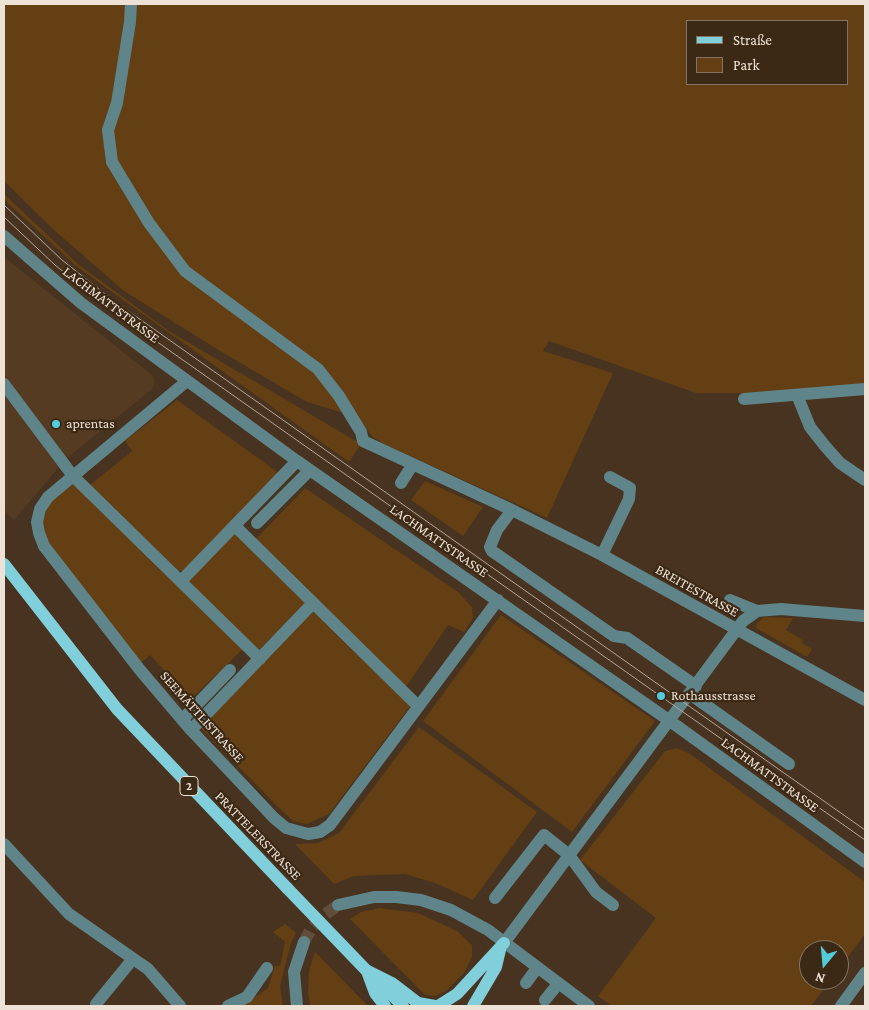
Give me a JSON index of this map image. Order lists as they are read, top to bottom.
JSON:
{
  "streets": {
    "main road": ["2", "PRATTELERSTRASSE"],
    "street": ["LACHMATTSTRASSE", "BREITESTRASSE", "SEEMÄTTLISTRASSE"]
  },
  "crossings": [
    ["LACHMATTSTRASSE", "SEEMÄTTLISTRASSE"]
  ],
  "places": ["aprentas", "Rothausstrasse"],
  "legend": ["Straße", "Park"],
  "north": "bottom"
}
